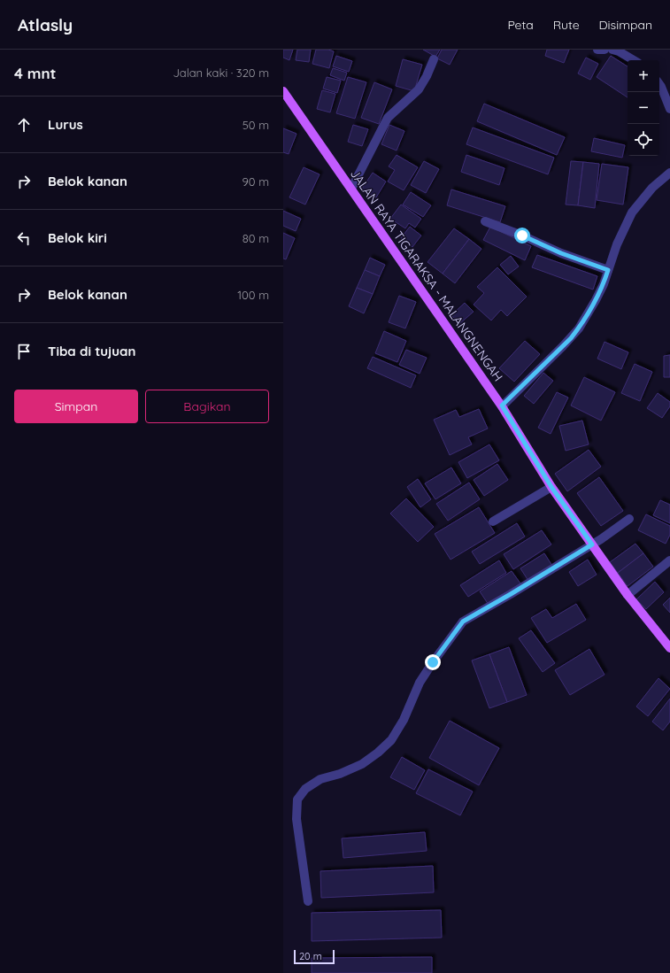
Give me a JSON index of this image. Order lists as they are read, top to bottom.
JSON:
{
  "streets": {
    "main road": ["JALAN RAYA TIGARAKSA - MALANGNENGAH"]
  },
  "scale_bar": "20 m",
  "page": {
    "header": "Atlasly",
    "nav": ["Peta", "Rute", "Disimpan"],
    "heading": ["4 mnt", "Jalan kaki · 320 m"],
    "map_buttons": ["+", "−"],
    "list": [
      ["Lurus", "50 m"],
      ["Belok kanan", "90 m"],
      ["Belok kiri", "80 m"],
      ["Belok kanan", "100 m"],
      "Tiba di tujuan"
    ],
    "buttons": ["Simpan", "Bagikan"],
    "scale": "20 m"
  }
}
